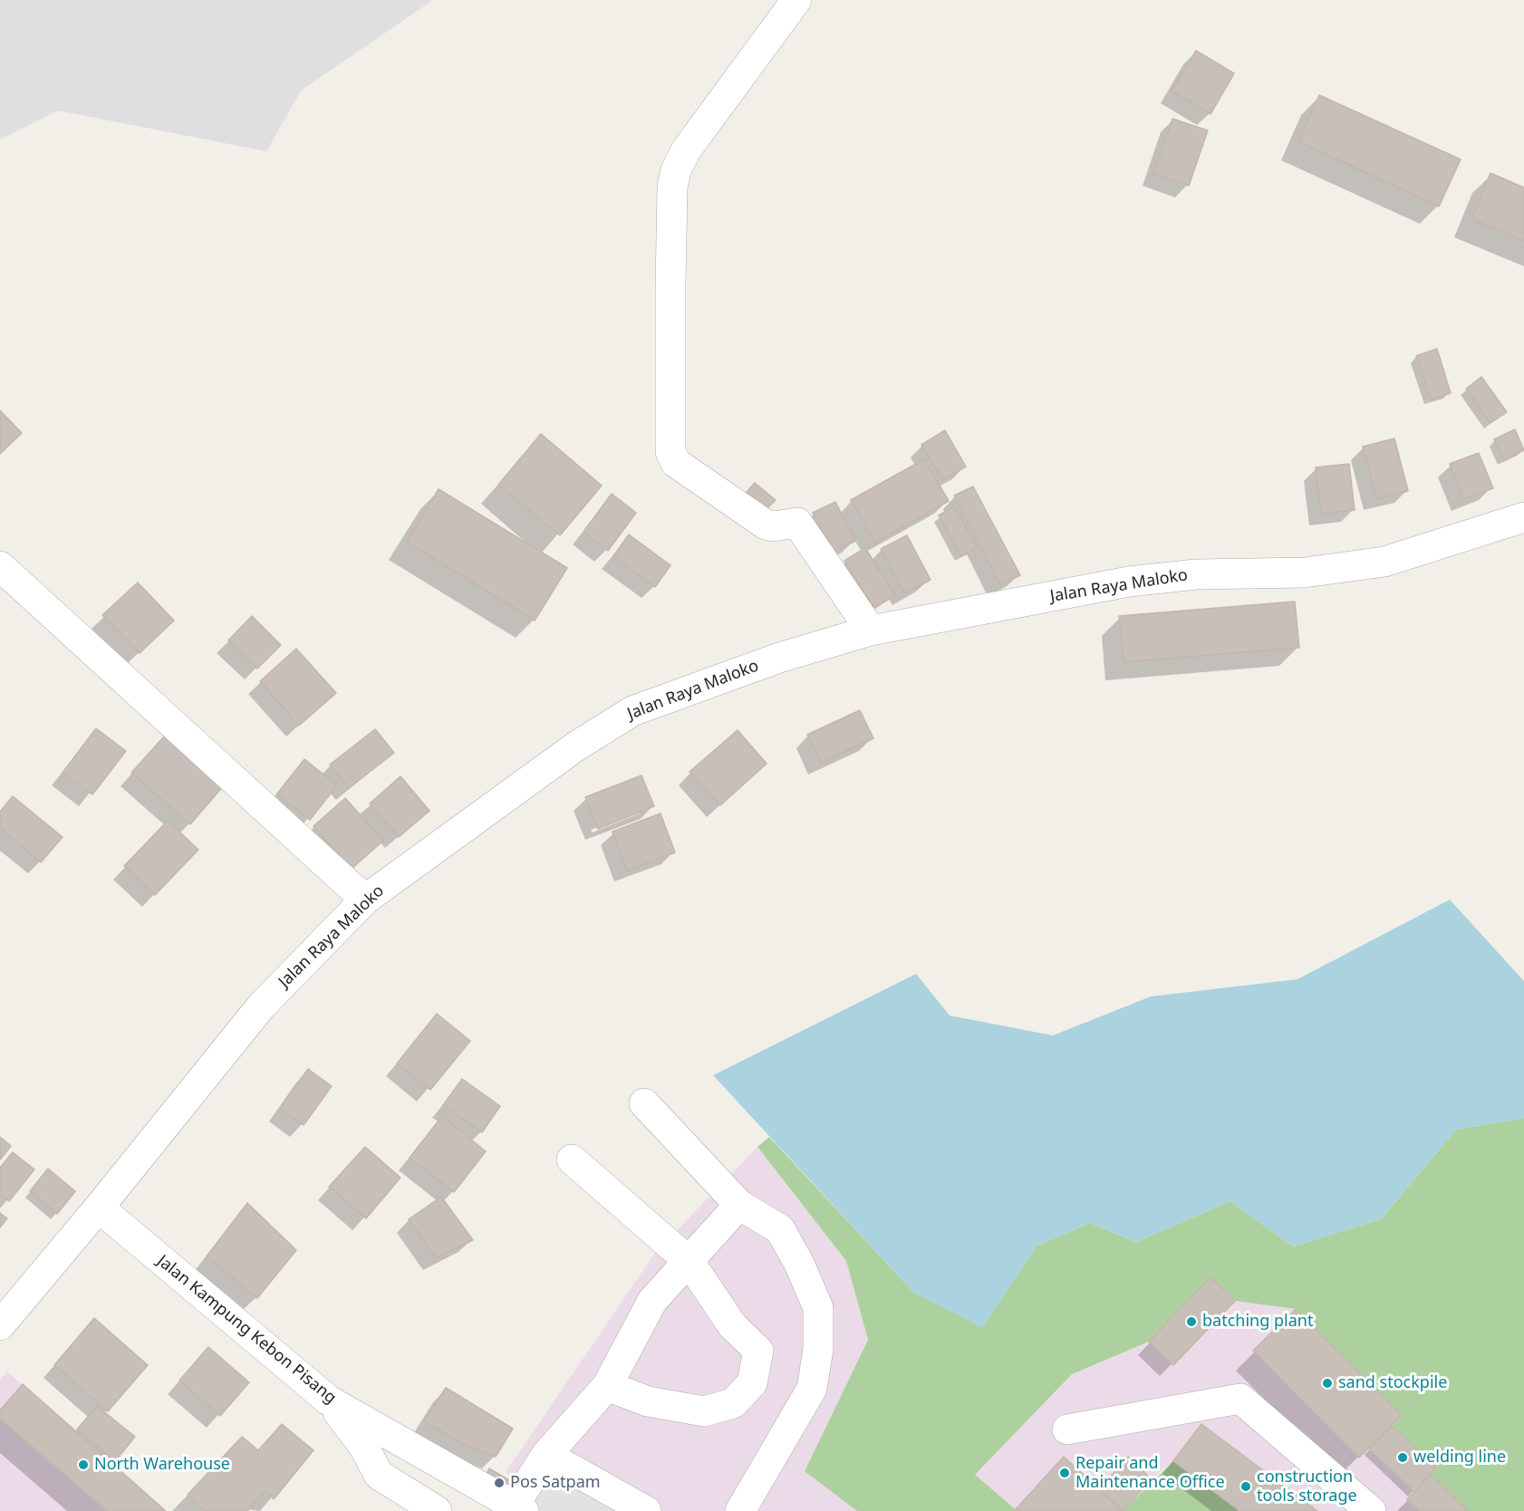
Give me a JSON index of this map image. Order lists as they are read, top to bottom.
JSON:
{
  "streets": {
    "street": ["Jalan Raya Maloko", "Jalan Kampung Kebon Pisang"]
  },
  "crossings": [
    ["Jalan Raya Maloko", "Jalan Kampung Kebon Pisang"]
  ],
  "places": [
    "batching plant",
    "sand stockpile",
    "welding line",
    "North Warehouse",
    "Repair and Maintenance Office",
    "Pos Satpam",
    "construction tools storage"
  ]
}
